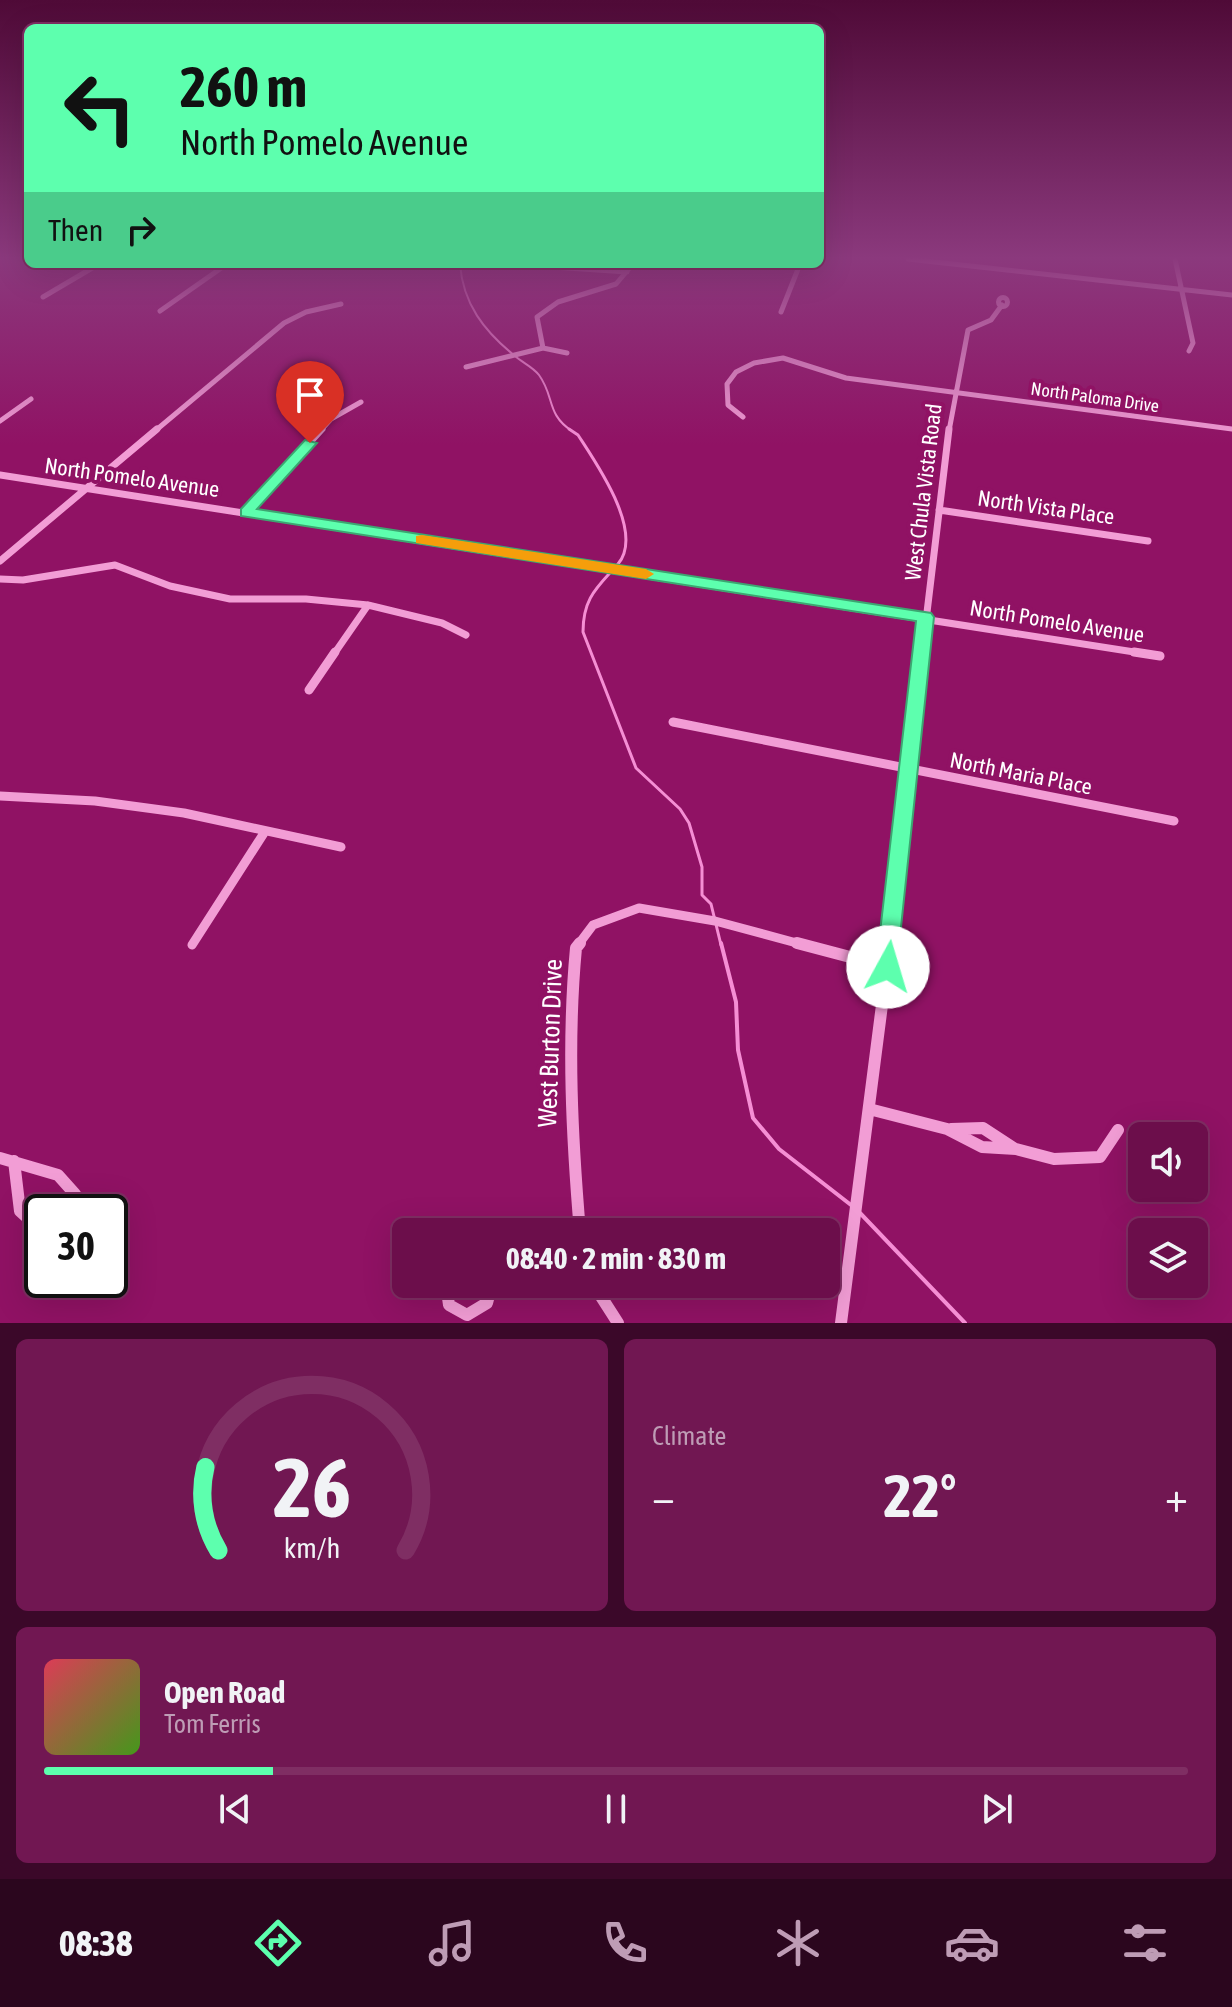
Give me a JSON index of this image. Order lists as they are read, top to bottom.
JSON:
{
  "streets": {
    "street": [
      "North Paloma Drive",
      "North Pomelo Avenue",
      "West Chula Vista Road",
      "North Vista Place",
      "North Maria Place",
      "West Burton Drive"
    ]
  },
  "crossings": [
    ["North Paloma Drive", "West Chula Vista Road"],
    ["North Pomelo Avenue", "West Chula Vista Road"],
    ["West Chula Vista Road", "North Vista Place"],
    ["West Chula Vista Road", "North Maria Place"],
    ["West Chula Vista Road", "West Burton Drive"]
  ],
  "page": {
    "turn": ["260 m", "North Pomelo Avenue"],
    "then": "Then",
    "limit": "30",
    "trip": "08:40 · 2 min · 830 m",
    "tile": "Climate",
    "heat": ["−", "22°", "+"],
    "song": ["Open Road", "Tom Ferris"],
    "tabs": "08:38",
    "gauge": ["26", "km/h"]
  }
}
